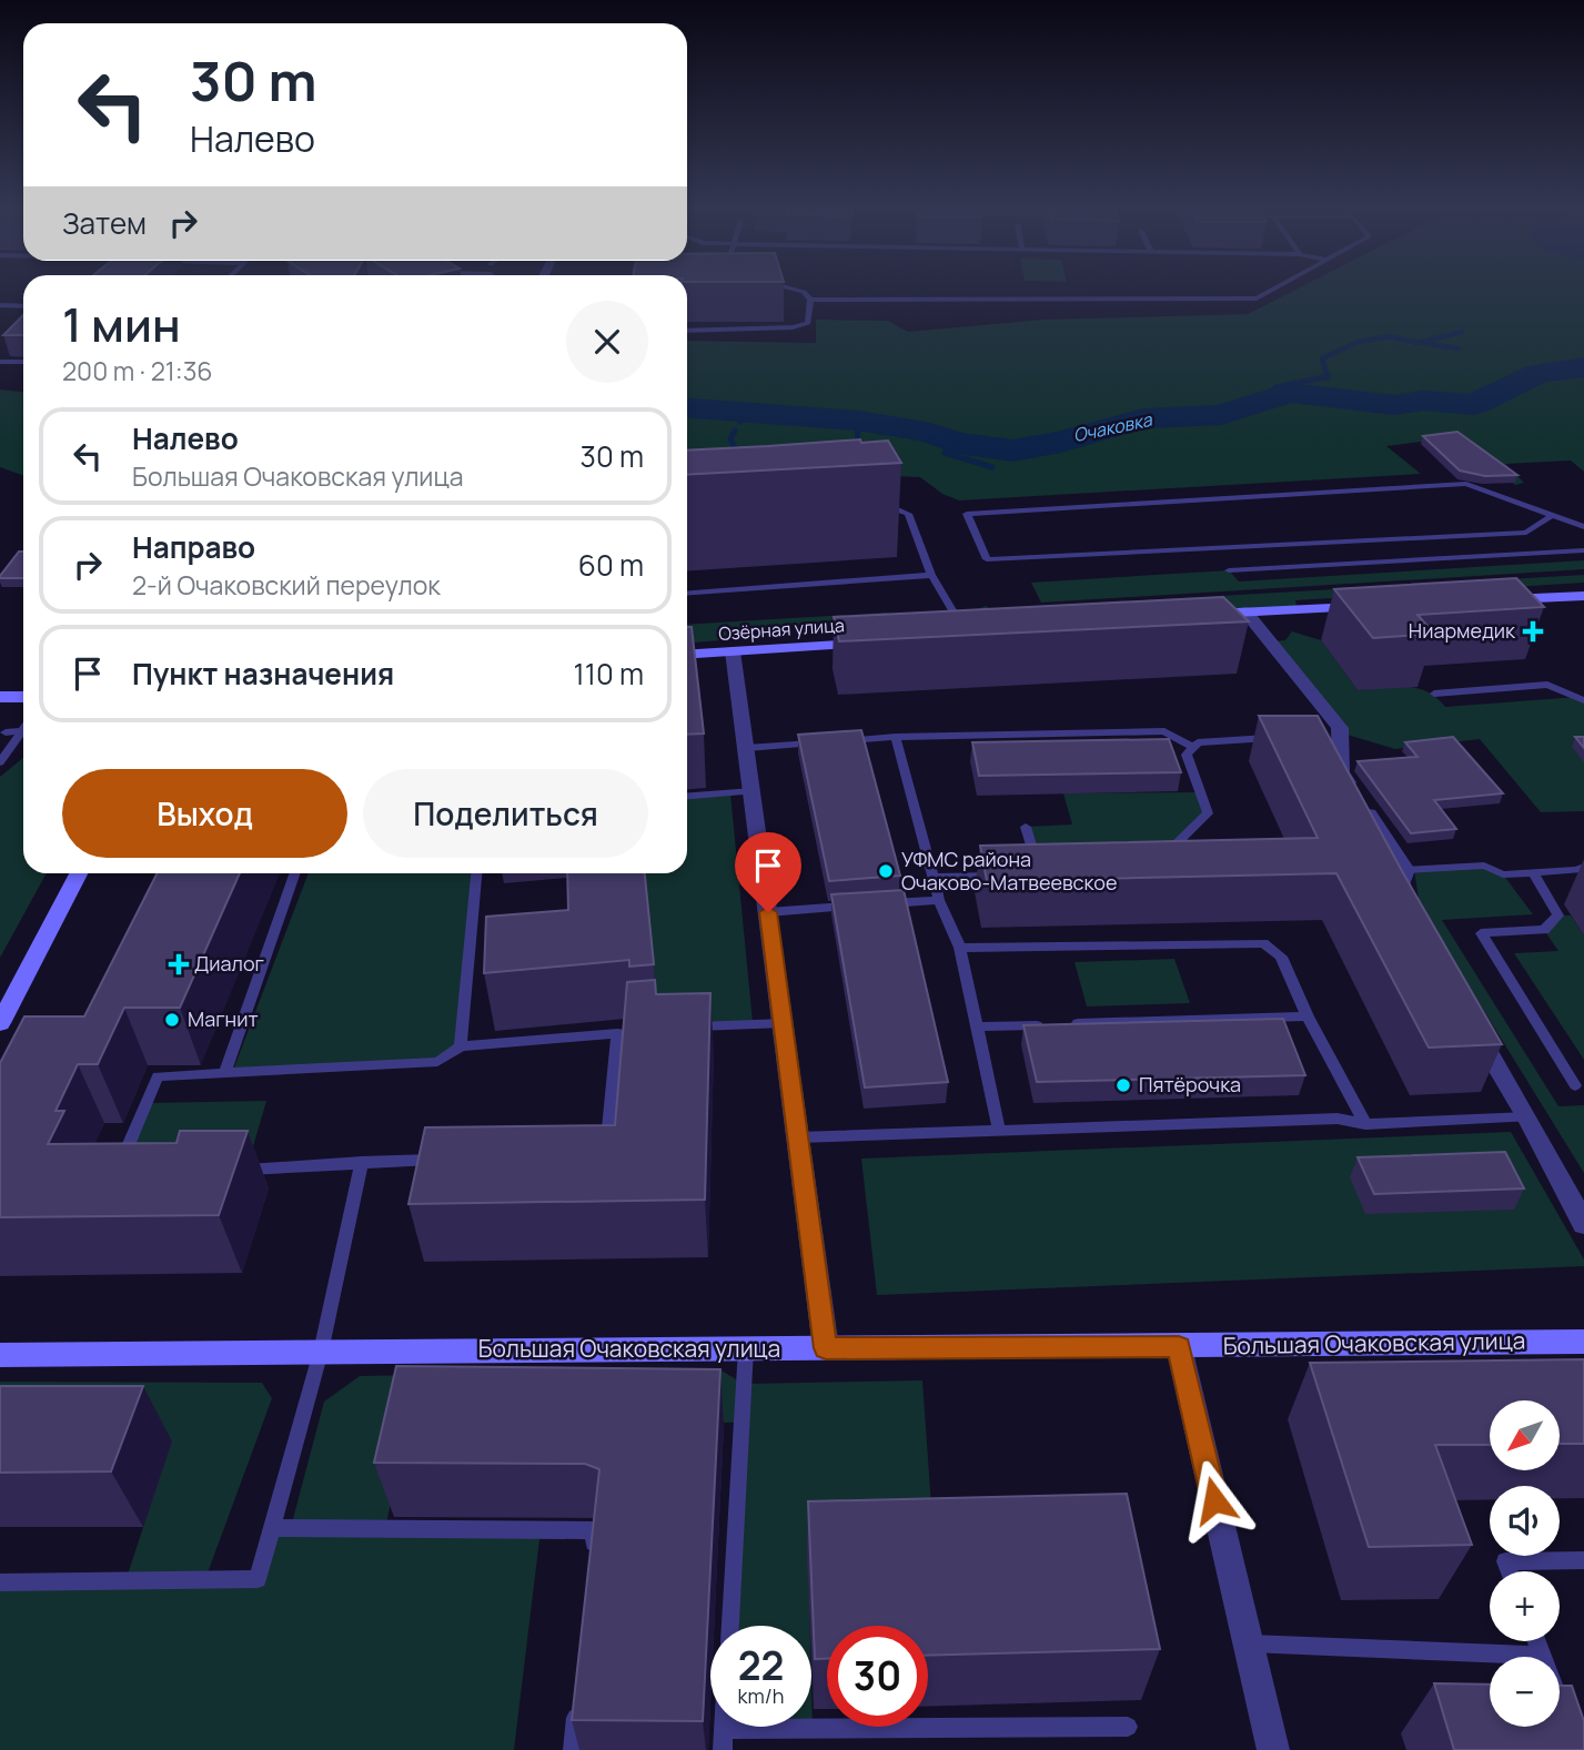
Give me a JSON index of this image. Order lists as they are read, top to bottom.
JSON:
{
  "streets": {
    "street": ["Озёрная улица", "Большая Очаковская улица"]
  },
  "water": ["Очаковка"],
  "places": {
    "health": ["Ниармедик", "Диалог"],
    "other": ["УФМС района Очаково-Матвеевское", "Магнит", "Пятёрочка"]
  },
  "north": "bottom left",
  "page": {
    "turn": ["30 m", "Налево"],
    "then": "Затем",
    "heading": ["1 мин", "200 m · 21:36"],
    "list": [
      {
        "name": "Налево",
        "note": "Большая Очаковская улица",
        "value": "30 m"
      },
      {
        "name": "Направо",
        "note": "2-й Очаковский переулок",
        "value": "60 m"
      },
      {
        "name": "Пункт назначения",
        "value": "110 m"
      }
    ],
    "buttons": ["Выход", "Поделиться"],
    "map_buttons": ["+", "−"],
    "speed": "22 km/h",
    "limit": "30"
  }
}
